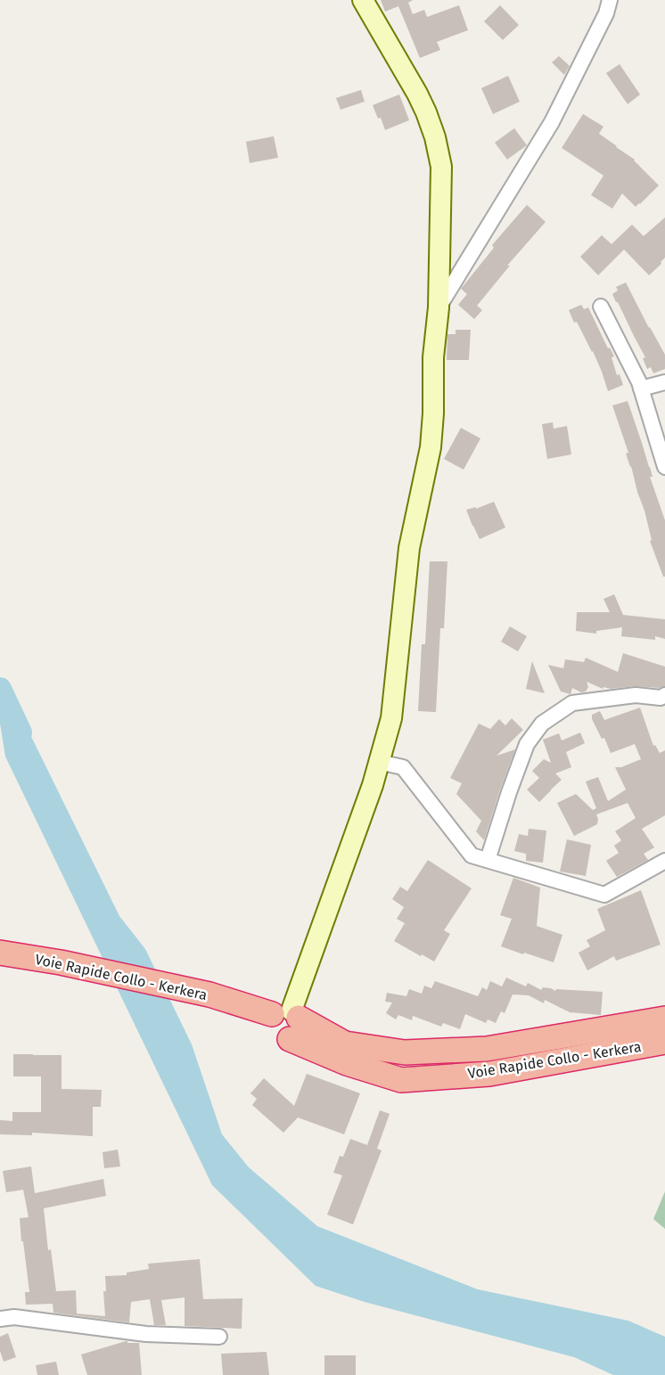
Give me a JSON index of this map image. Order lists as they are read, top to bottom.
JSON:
{
  "streets": {
    "highway": ["Voie Rapide Collo - Kerkera"]
  }
}
